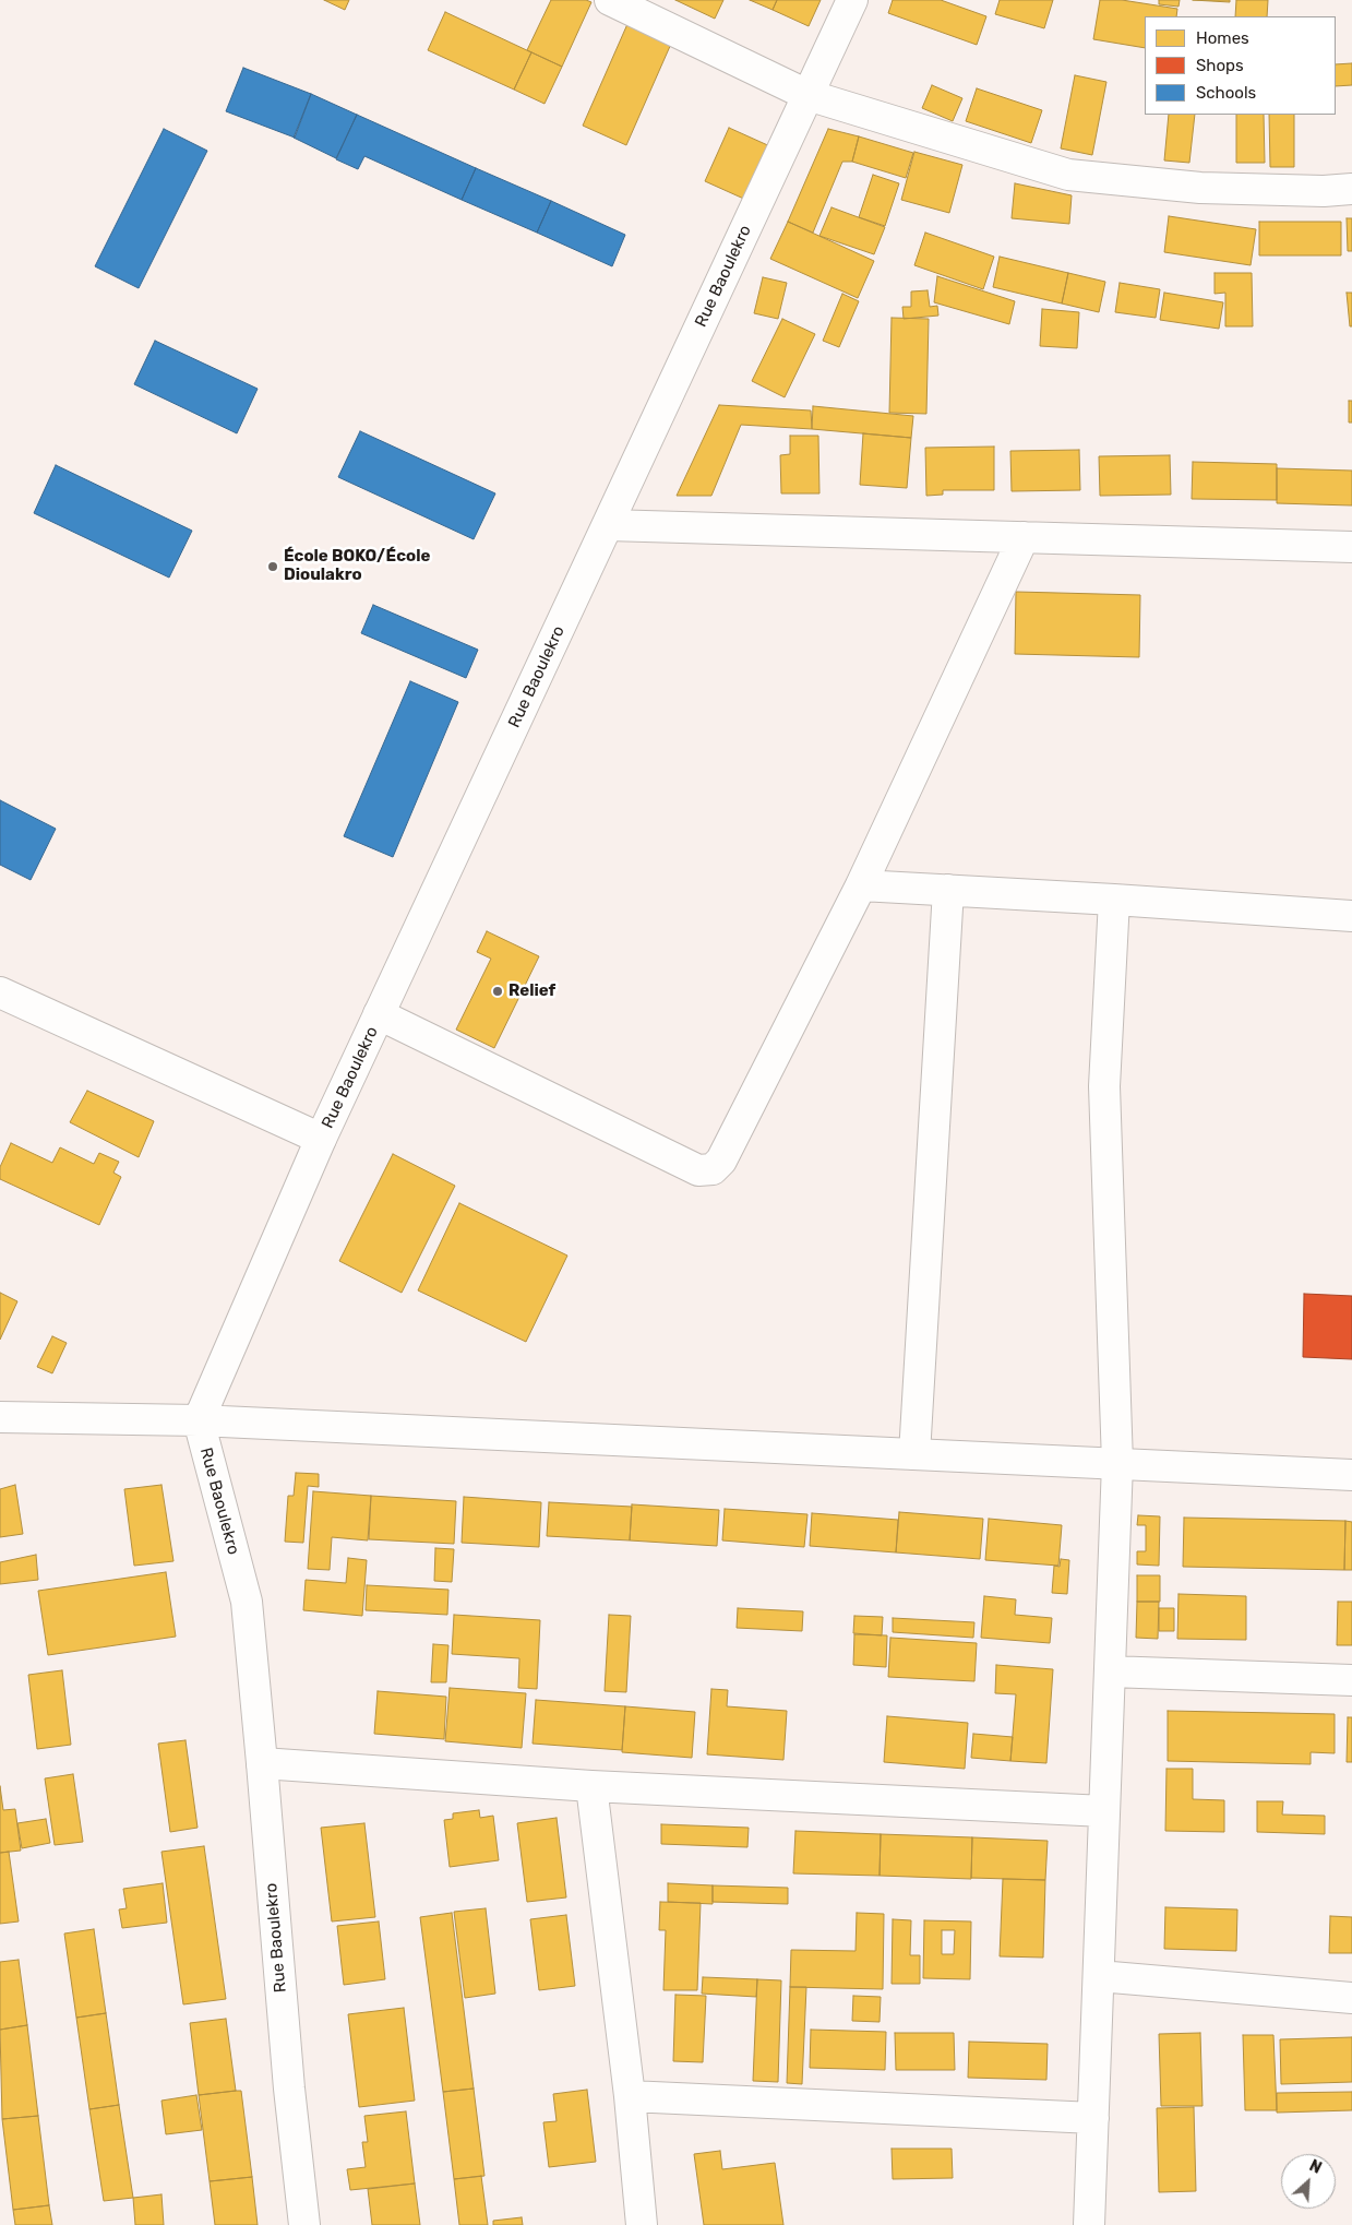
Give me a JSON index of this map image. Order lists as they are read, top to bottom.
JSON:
{
  "streets": {
    "street": ["Rue Baoulekro"]
  },
  "places": ["École BOKO/École Dioulakro", "Relief"],
  "legend": ["Homes", "Shops", "Schools"],
  "north": "top right"
}
